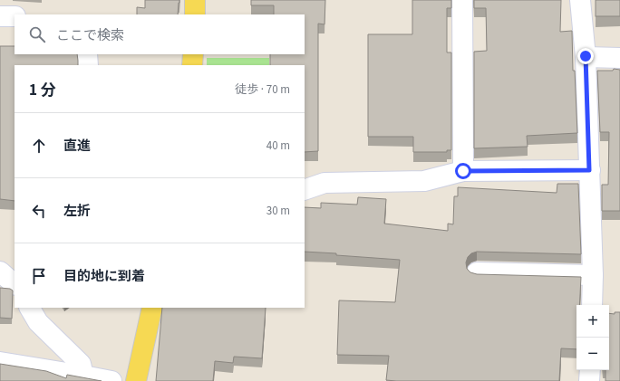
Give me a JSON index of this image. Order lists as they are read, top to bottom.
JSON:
{
  "page": {
    "search": "ここで検索",
    "heading": ["1 分", "徒歩 · 70 m"],
    "list": [
      ["直進", "40 m"],
      ["左折", "30 m"],
      "目的地に到着"
    ],
    "map_buttons": ["+", "−"]
  }
}
